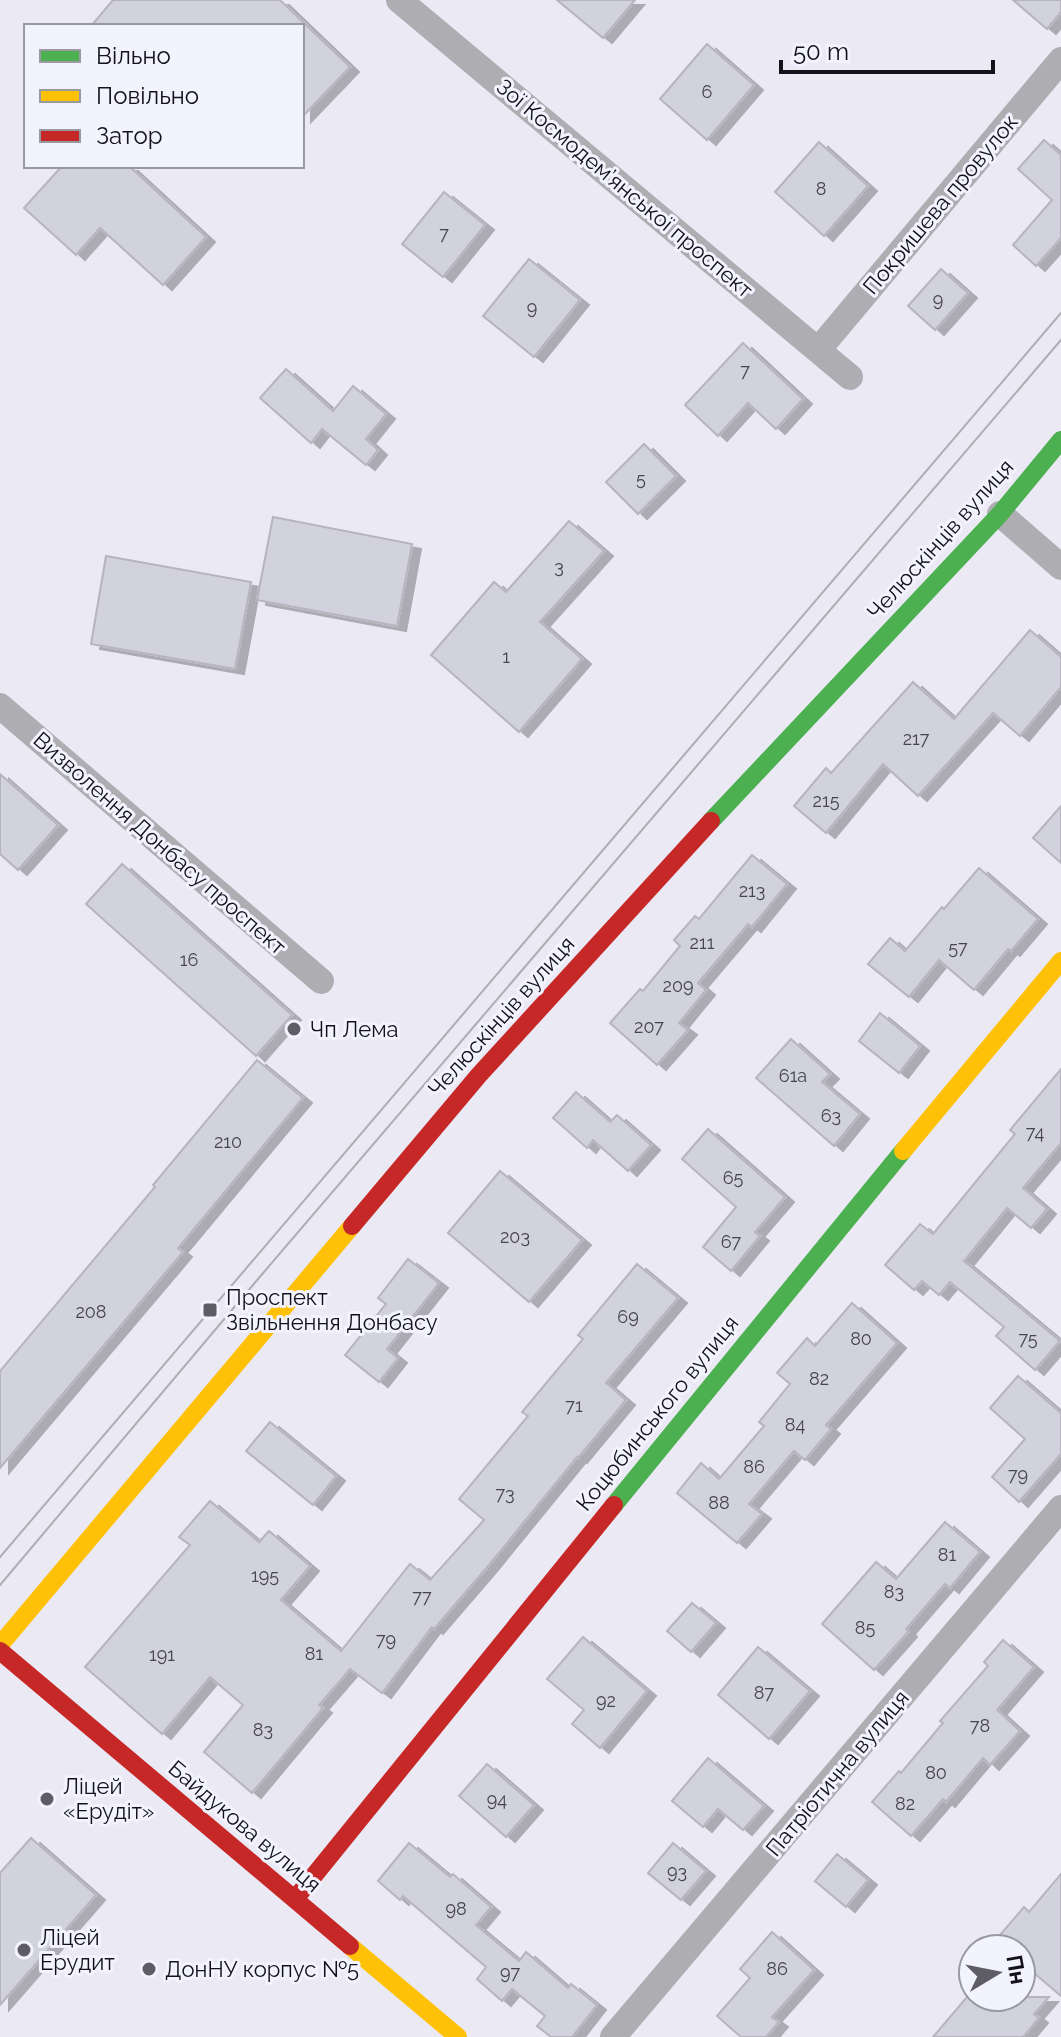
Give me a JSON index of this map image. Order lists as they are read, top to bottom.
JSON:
{
  "streets": {
    "main road": ["Челюскінців вулиця", "Коцюбинського вулиця", "Байдукова вулиця"],
    "street": [
      "Зої Космодем’янської проспект",
      "Покришева провулок",
      "Визволення Донбасу проспект",
      "Патріотична вулиця"
    ]
  },
  "crossings": [
    ["Зої Космодем’янської проспект", "Покришева провулок"],
    ["Коцюбинського вулиця", "Байдукова вулиця"]
  ],
  "places": {
    "other": [
      "Чп Лема",
      "Ліцей «Ерудіт»",
      "Ліцей Ерудит",
      "ДонНУ корпус №5"
    ],
    "transit": ["Проспект Звільнення Донбасу"]
  },
  "house_numbers": [
    "6",
    "8",
    "7",
    "9",
    "9",
    "7",
    "5",
    "3",
    "1",
    "217",
    "215",
    "213",
    "211",
    "57",
    "16",
    "209",
    "207",
    "61а",
    "63",
    "74",
    "210",
    "65",
    "203",
    "67",
    "208",
    "69",
    "80",
    "75",
    "82",
    "71",
    "84",
    "86",
    "79",
    "73",
    "88",
    "81",
    "195",
    "83",
    "77",
    "85",
    "79",
    "81",
    "191",
    "87",
    "92",
    "78",
    "83",
    "80",
    "94",
    "82",
    "93",
    "98",
    "86",
    "97"
  ],
  "legend": ["Вільно", "Повільно", "Затор"],
  "scale_bar": "50 m",
  "north": "right"
}
